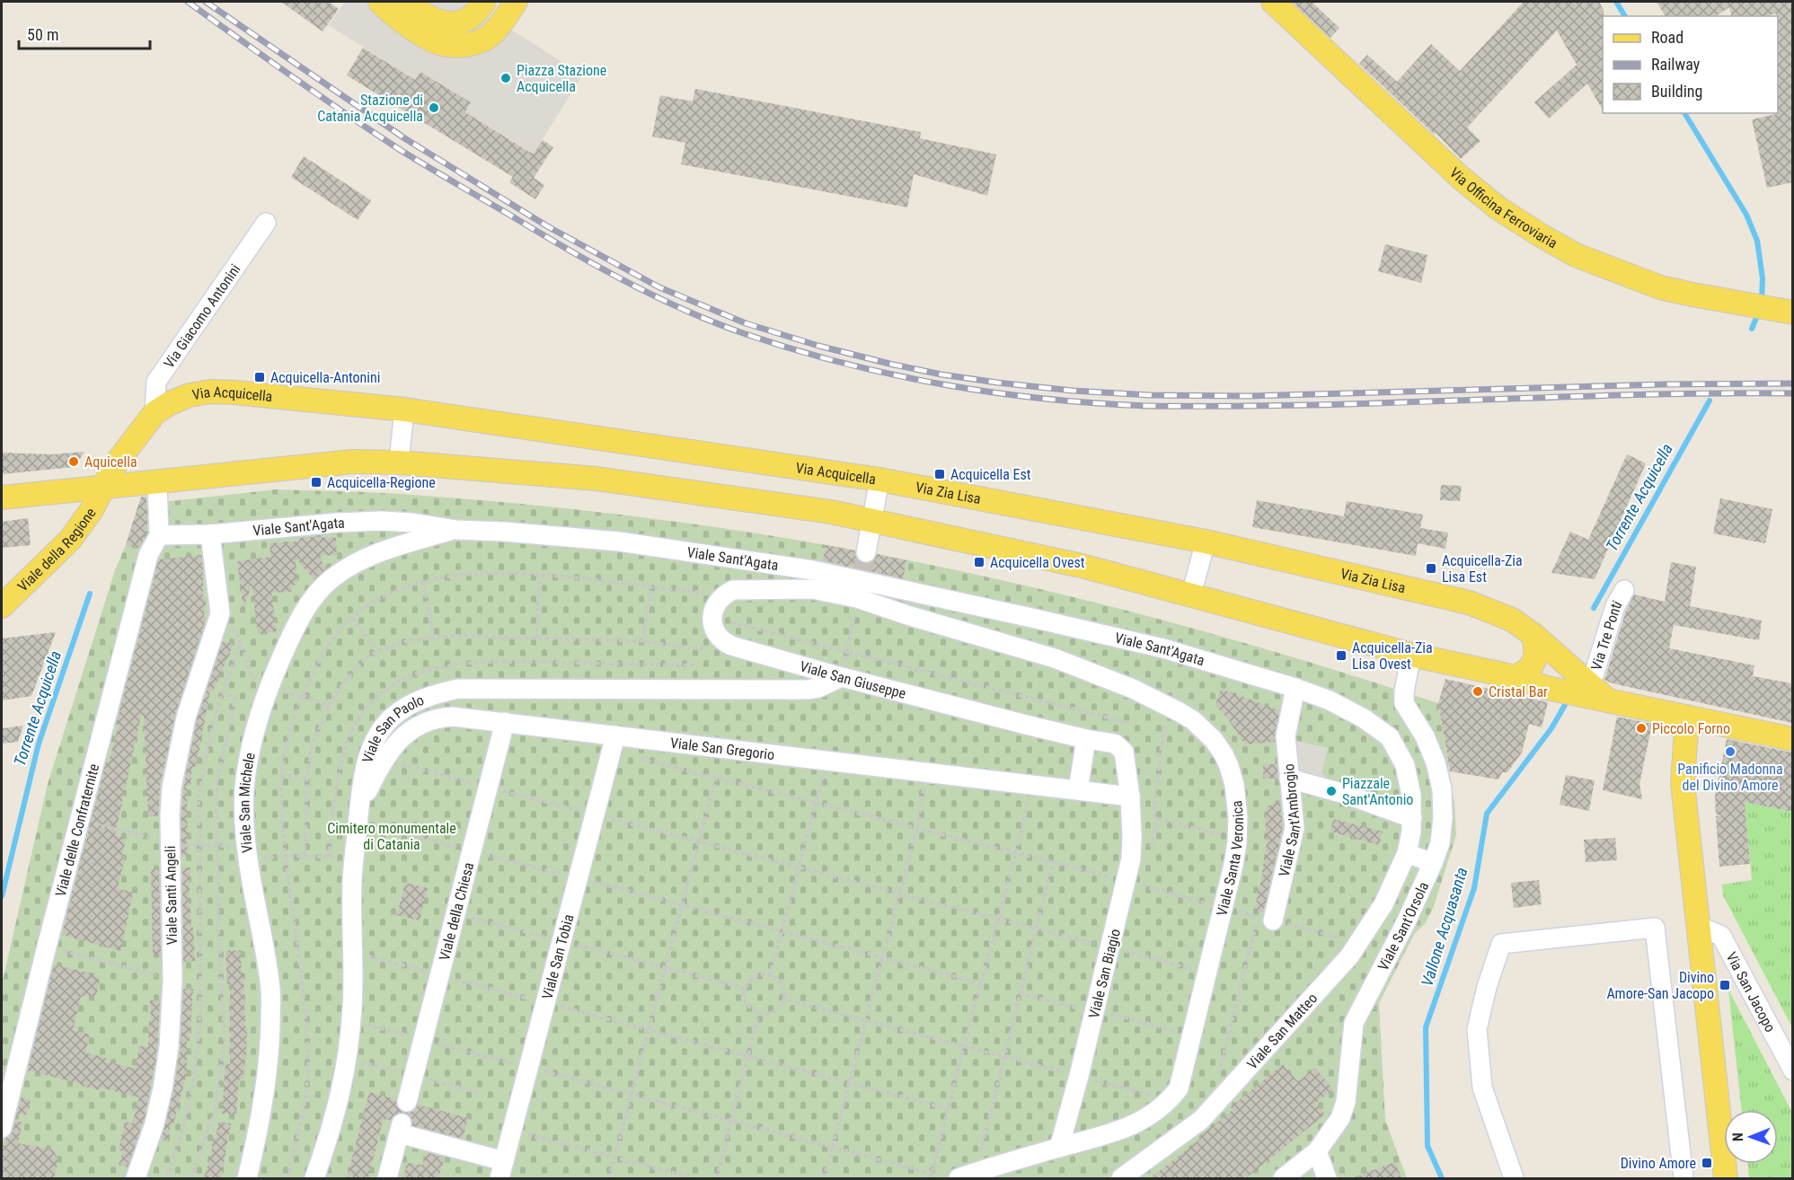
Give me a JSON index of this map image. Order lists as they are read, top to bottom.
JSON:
{
  "streets": {
    "main road": [
      "Via Officina Ferroviaria",
      "Via Acquicella",
      "Via Zia Lisa",
      "Viale della Regione"
    ],
    "street": [
      "Via Giacomo Antonini",
      "Viale Sant'Agata",
      "Via Tre Ponti",
      "Viale San Giuseppe",
      "Viale San Paolo",
      "Viale San Gregorio",
      "Viale San Michele",
      "Viale Sant'Ambrogio",
      "Viale delle Confraternite",
      "Viale Santa Veronica",
      "Viale Santi Angeli",
      "Viale della Chiesa",
      "Viale Sant'Orsola",
      "Viale San Tobia",
      "Viale San Biagio",
      "Via San Jacopo",
      "Viale San Matteo"
    ]
  },
  "crossings": [
    ["Via Giacomo Antonini", "Via Acquicella"],
    ["Via Acquicella", "Via Zia Lisa"],
    ["Via Acquicella", "Viale della Regione"],
    ["Via Zia Lisa", "Via Tre Ponti"],
    ["Viale Sant'Agata", "Viale San Giuseppe"],
    ["Viale Sant'Agata", "Viale San Michele"],
    ["Viale Sant'Agata", "Viale Sant'Ambrogio"],
    ["Viale Sant'Agata", "Viale delle Confraternite"],
    ["Viale Sant'Agata", "Viale Santa Veronica"],
    ["Viale Sant'Agata", "Viale San Matteo"],
    ["Viale San Giuseppe", "Viale San Paolo"],
    ["Viale San Giuseppe", "Viale San Gregorio"],
    ["Viale San Giuseppe", "Viale Santa Veronica"],
    ["Viale San Giuseppe", "Viale San Biagio"],
    ["Viale San Paolo", "Viale San Gregorio"],
    ["Viale San Gregorio", "Viale della Chiesa"],
    ["Viale San Gregorio", "Viale San Tobia"],
    ["Viale San Gregorio", "Viale San Biagio"],
    ["Viale Santa Veronica", "Viale San Biagio"]
  ],
  "water": ["Torrente Acquicella", "Vallone Acquasanta"],
  "parks": ["Cimitero monumentale di Catania"],
  "places": {
    "other": [
      "Piazza Stazione Acquicella",
      "Stazione di Catania Acquicella",
      "Aquicella",
      "Cristal Bar",
      "Piccolo Forno",
      "Panificio Madonna del Divino Amore",
      "Piazzale Sant'Antonio"
    ],
    "transit": [
      "Acquicella-Antonini",
      "Acquicella Est",
      "Acquicella-Regione",
      "Acquicella Ovest",
      "Acquicella-Zia Lisa Est",
      "Acquicella-Zia Lisa Ovest",
      "Divino Amore-San Jacopo",
      "Divino Amore"
    ]
  },
  "legend": ["Road", "Railway", "Building"],
  "scale_bar": "50 m",
  "north": "left"
}
